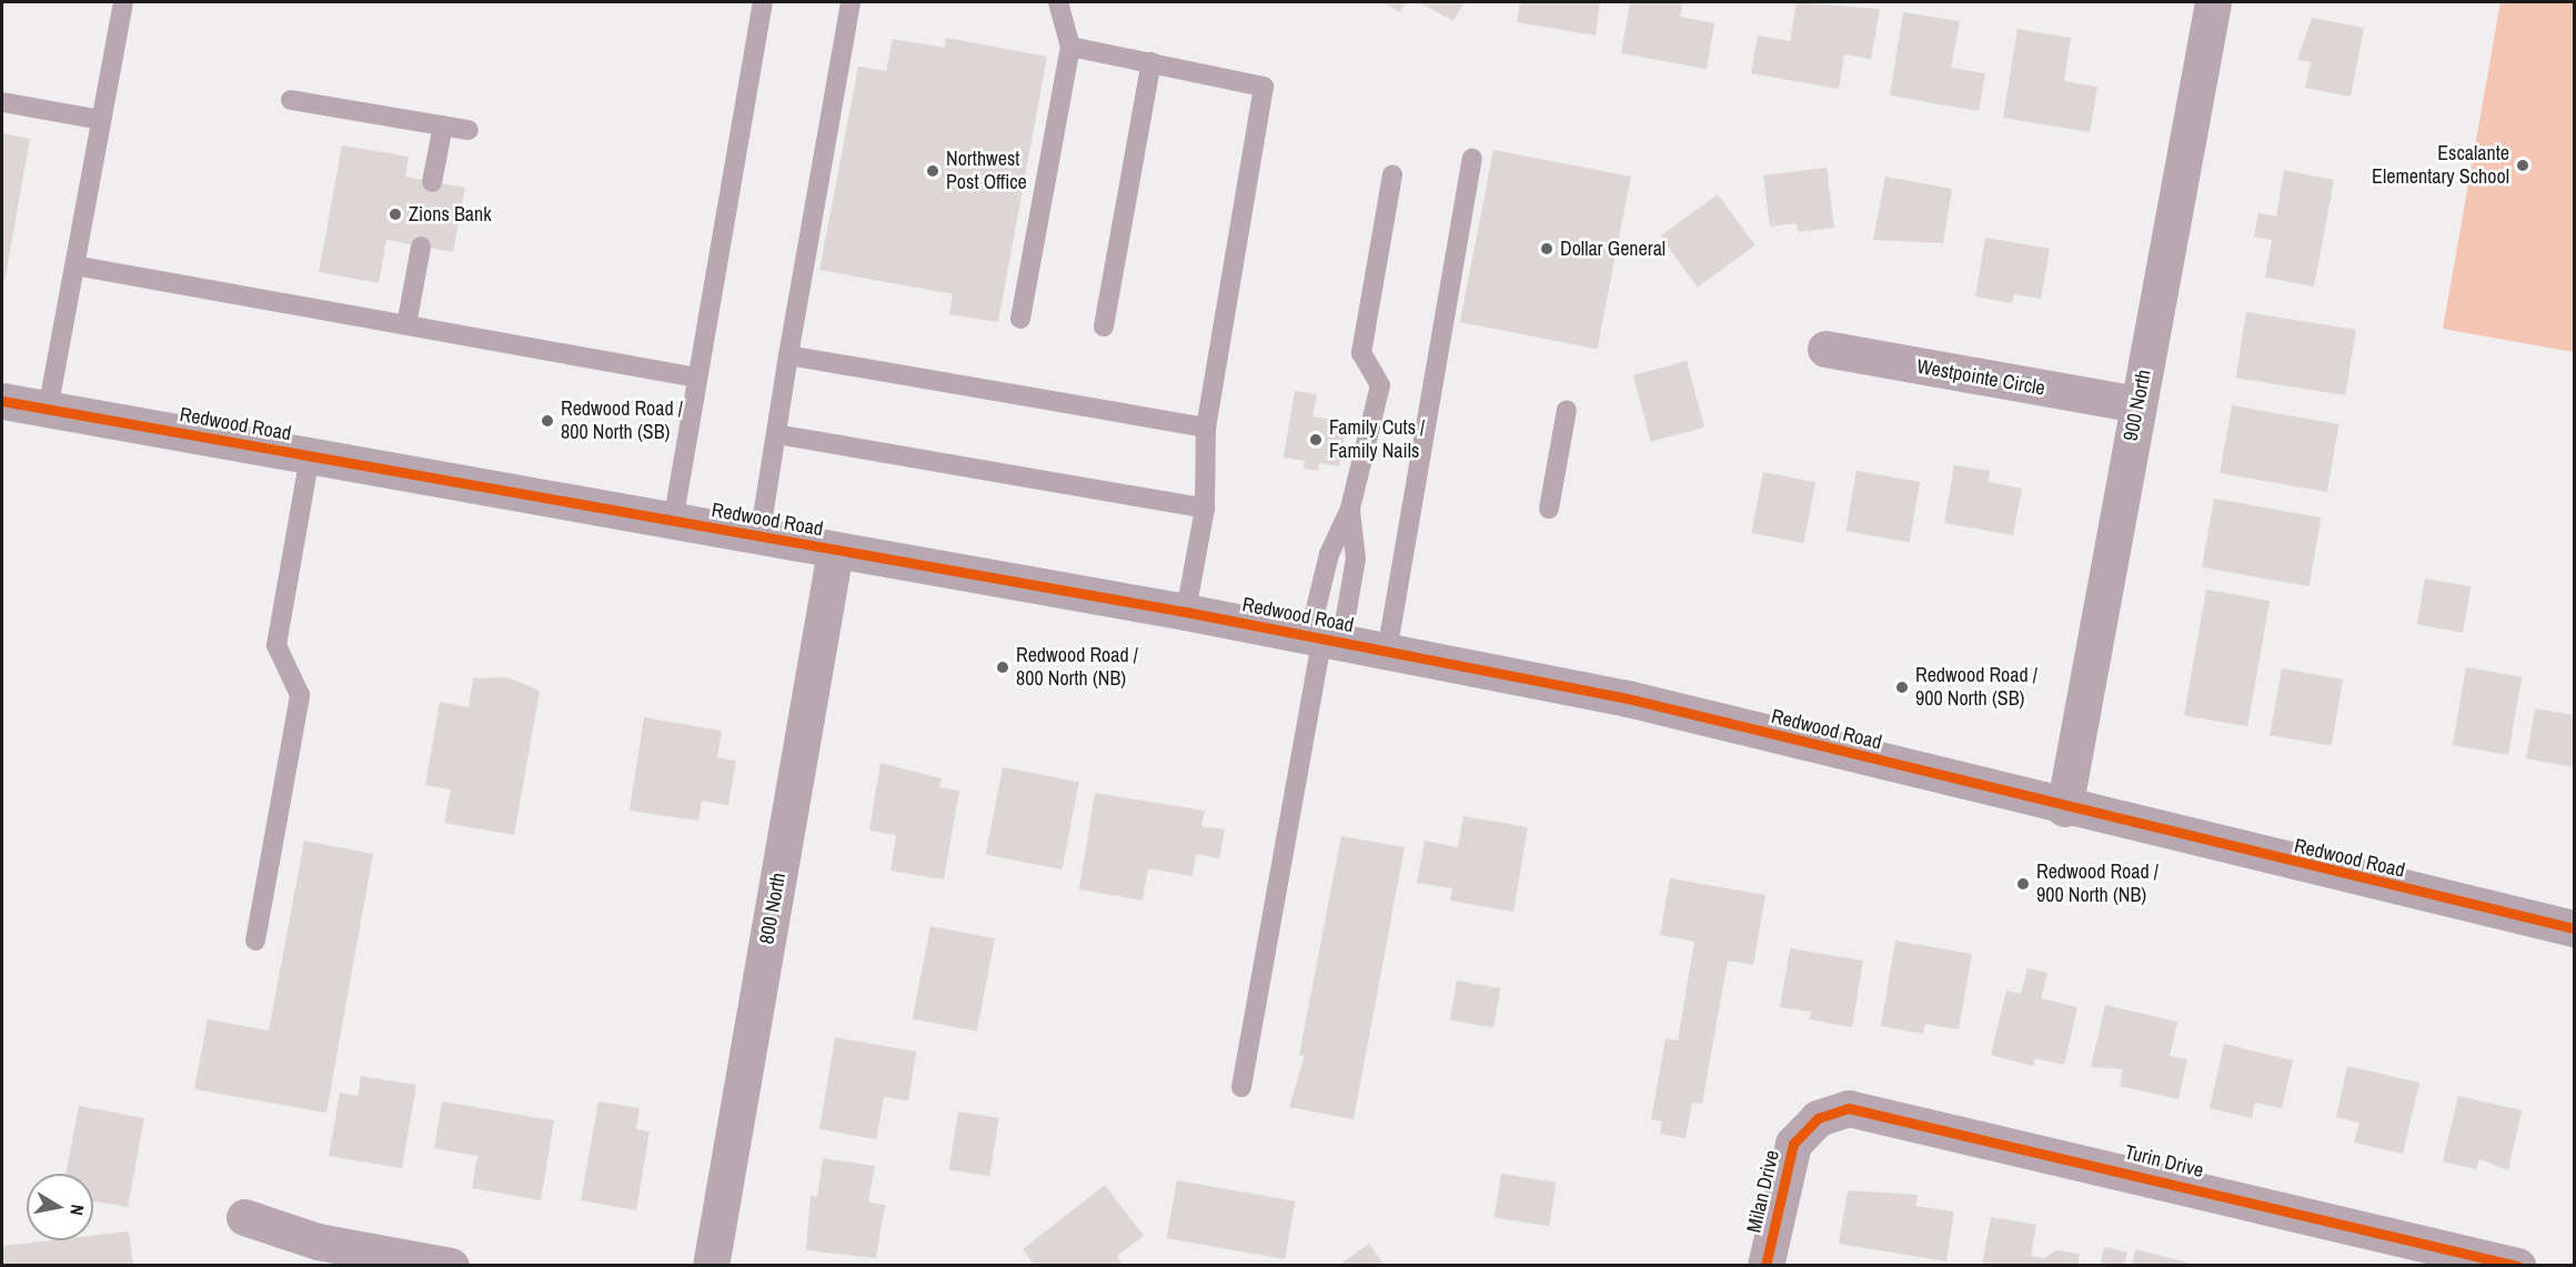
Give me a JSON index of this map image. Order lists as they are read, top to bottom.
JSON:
{
  "streets": {
    "main road": ["Redwood Road"],
    "street": [
      "Westpointe Circle",
      "900 North",
      "800 North",
      "Turin Drive",
      "Milan Drive"
    ]
  },
  "crossings": [
    ["Westpointe Circle", "900 North"],
    ["900 North", "Redwood Road"],
    ["Redwood Road", "800 North"],
    ["Turin Drive", "Milan Drive"]
  ],
  "places": [
    "Escalante Elementary School",
    "Northwest Post Office",
    "Zions Bank",
    "Dollar General",
    "Redwood Road / 800 North (SB)",
    "Family Cuts / Family Nails",
    "Redwood Road / 800 North (NB)",
    "Redwood Road / 900 North (SB)",
    "Redwood Road / 900 North (NB)"
  ],
  "north": "right"
}
